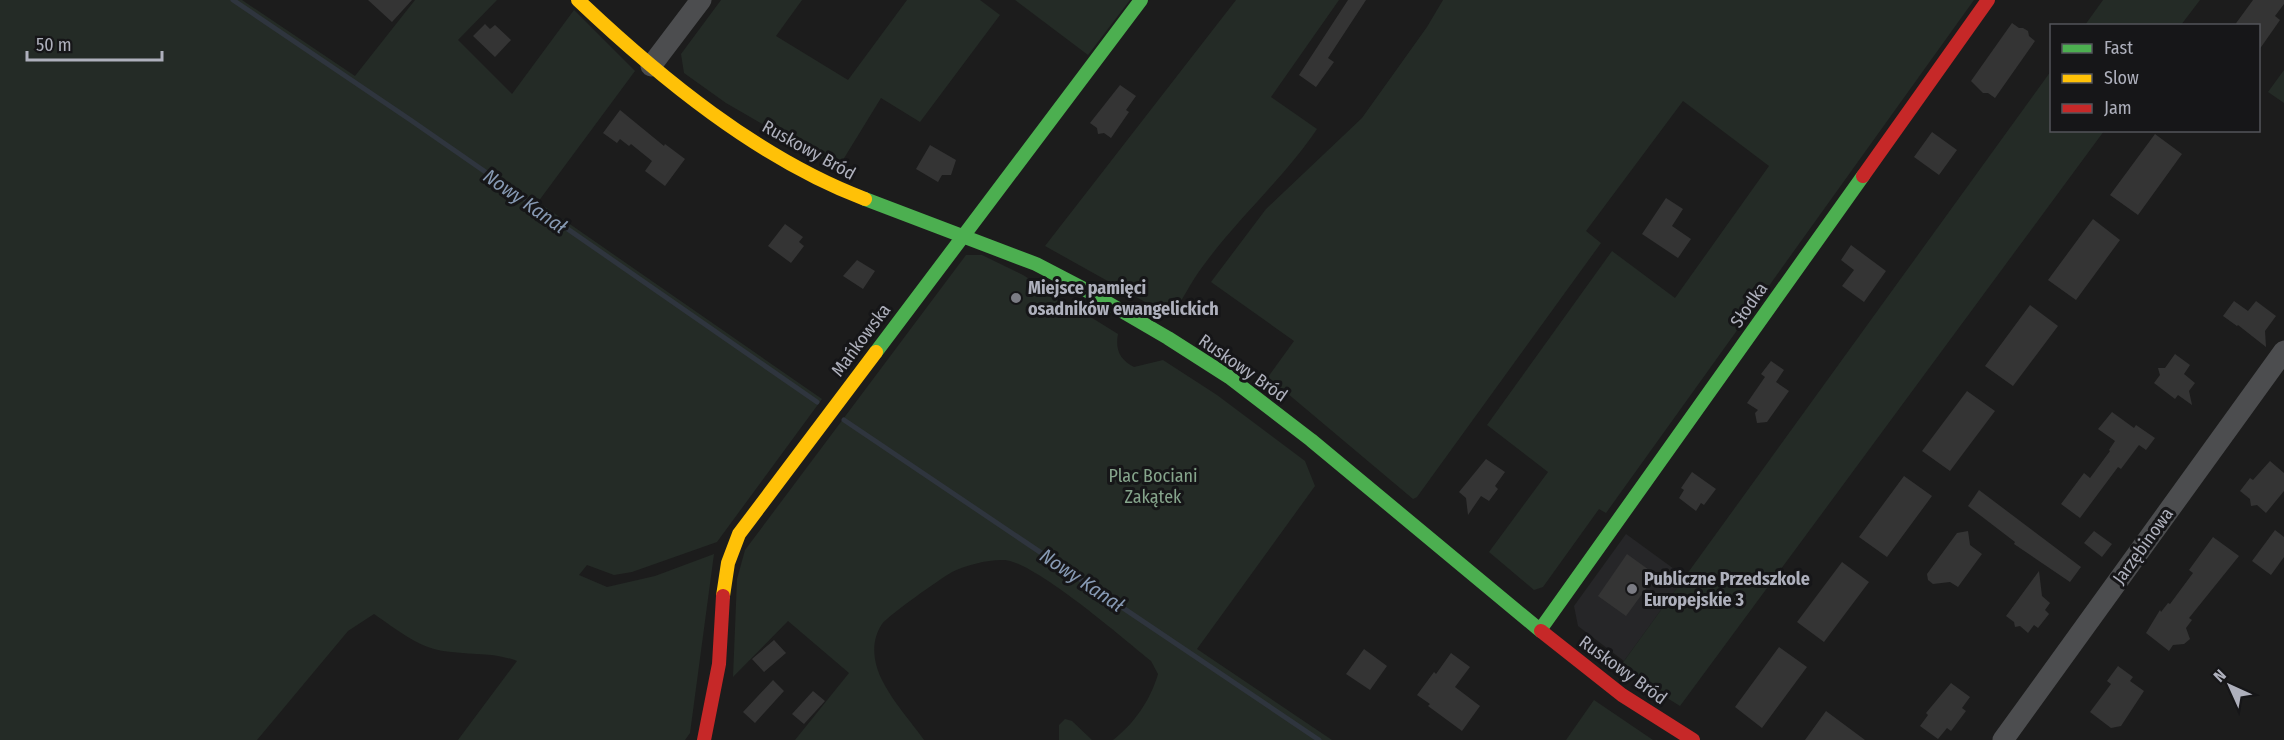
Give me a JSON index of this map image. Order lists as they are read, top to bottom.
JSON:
{
  "streets": {
    "street": [
      "Ruskowy Bród",
      "Słodka",
      "Mańkowska",
      "Jarzębinowa"
    ]
  },
  "crossings": [
    ["Ruskowy Bród", "Słodka"],
    ["Ruskowy Bród", "Mańkowska"]
  ],
  "water": ["Nowy Kanał"],
  "parks": ["Plac Bociani Zakątek"],
  "places": ["Miejsce pamięci osadników ewangelickich", "Publiczne Przedszkole Europejskie 3"],
  "legend": ["Fast", "Slow", "Jam"],
  "scale_bar": "50 m",
  "north": "top left"
}
